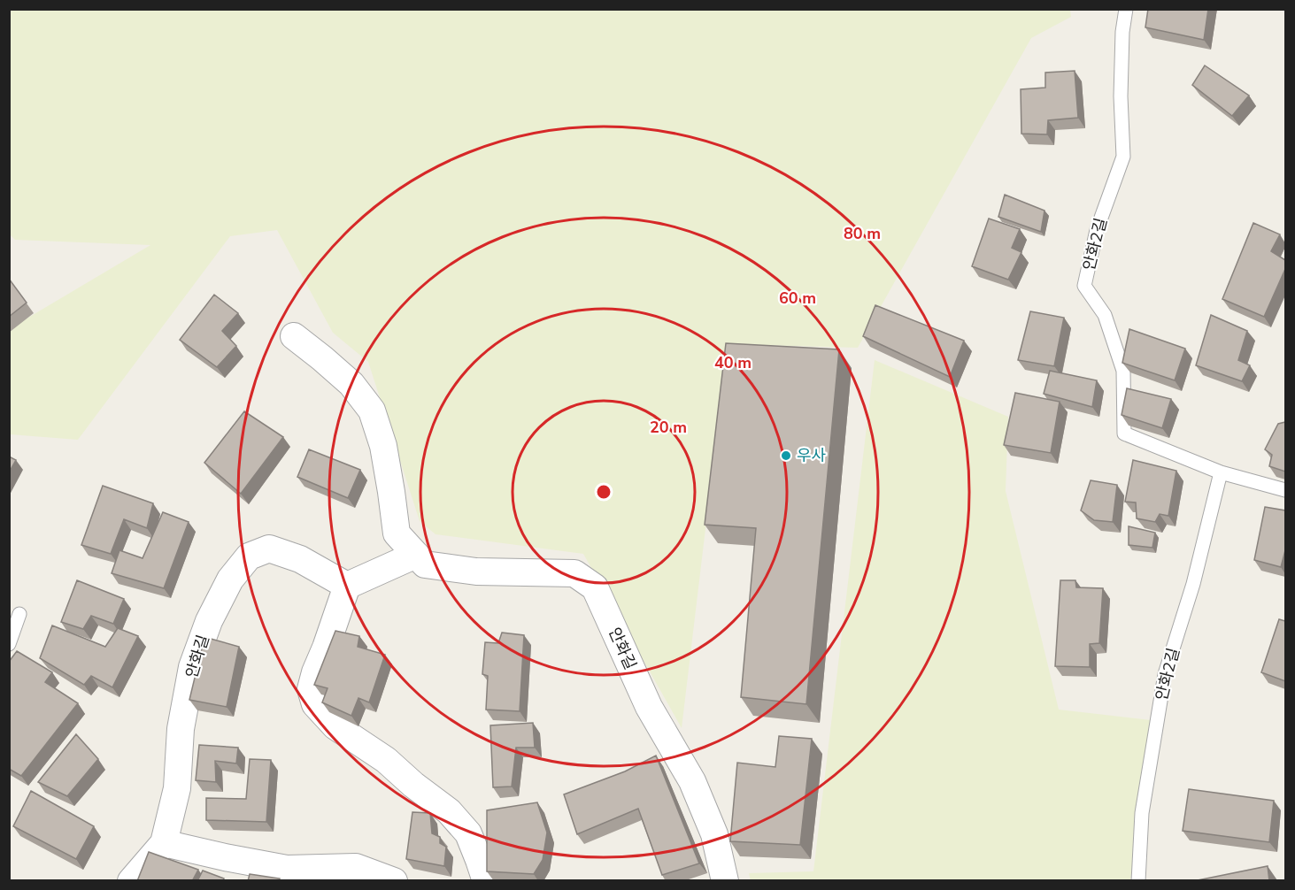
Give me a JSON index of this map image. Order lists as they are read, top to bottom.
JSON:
{
  "streets": {
    "street": ["안화길"],
    "lane": ["안화2길"]
  },
  "places": ["우사"],
  "rings": [
    "80 m",
    "60 m",
    "40 m",
    "20 m"
  ]
}
